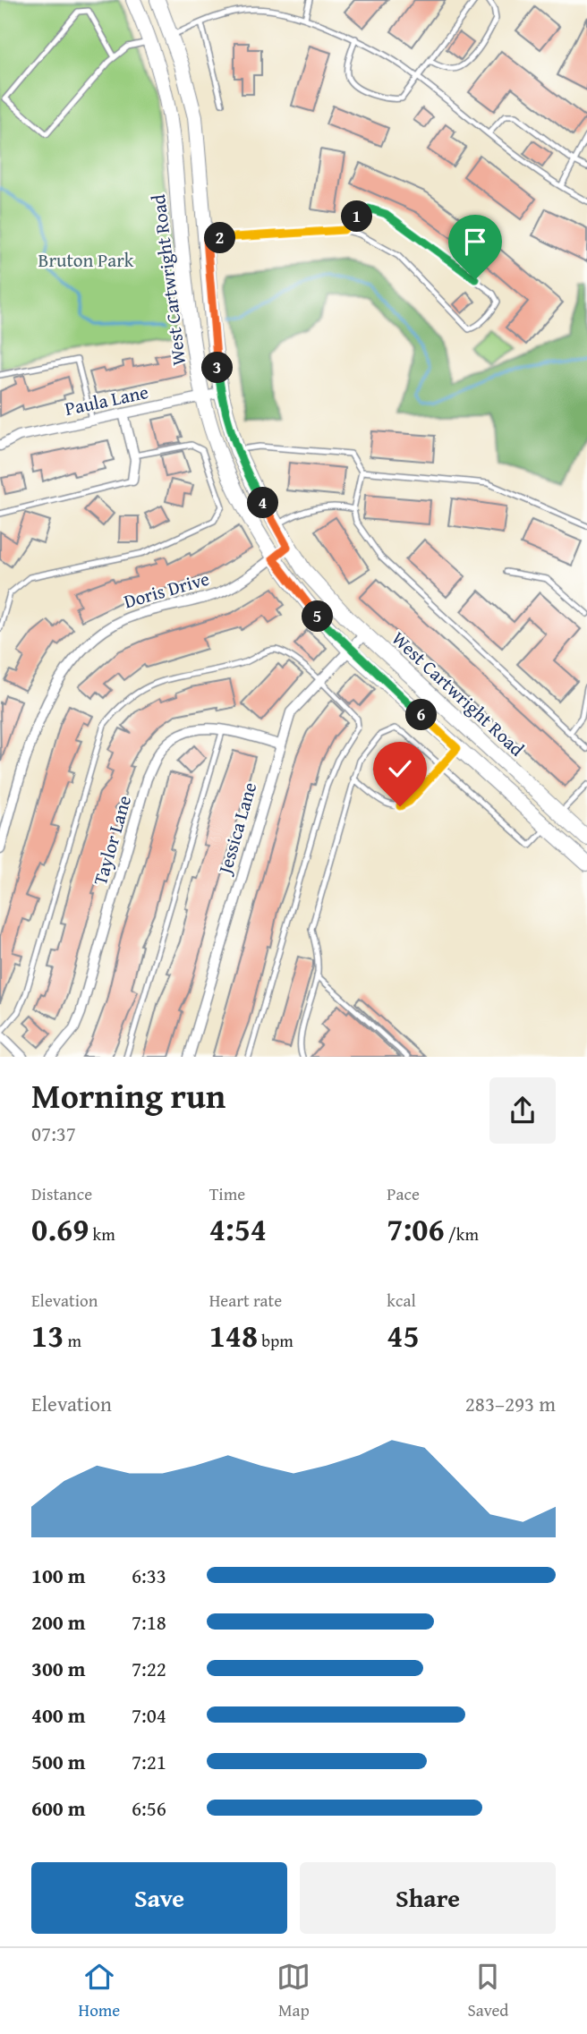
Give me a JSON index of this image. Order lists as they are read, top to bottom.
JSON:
{
  "streets": {
    "main road": ["West Cartwright Road"],
    "street": [
      "Paula Lane",
      "Doris Drive",
      "Jessica Lane",
      "Taylor Lane"
    ]
  },
  "crossings": [
    ["West Cartwright Road", "Paula Lane"],
    ["West Cartwright Road", "Doris Drive"],
    ["West Cartwright Road", "Jessica Lane"],
    ["Jessica Lane", "Taylor Lane"]
  ],
  "parks": ["Bruton Park"],
  "page": {
    "pins": [
      "1",
      "2",
      "3",
      "4",
      "5",
      "6"
    ],
    "heading": ["Morning run", "07:37"],
    "stats": [
      ["Distance", "0.69 km"],
      ["Time", "4:54"],
      ["Pace", "7:06 /km"],
      ["Elevation", "13 m"],
      ["Heart rate", "148 bpm"],
      ["kcal", "45"]
    ],
    "chart": ["Elevation", "283–293 m"],
    "list": [
      {
        "name": "100 m",
        "note": "6:33"
      },
      {
        "name": "200 m",
        "note": "7:18"
      },
      {
        "name": "300 m",
        "note": "7:22"
      },
      {
        "name": "400 m",
        "note": "7:04"
      },
      {
        "name": "500 m",
        "note": "7:21"
      },
      {
        "name": "600 m",
        "note": "6:56"
      }
    ],
    "buttons": ["Save", "Share"],
    "tabs": ["Home", "Map", "Saved"]
  }
}
